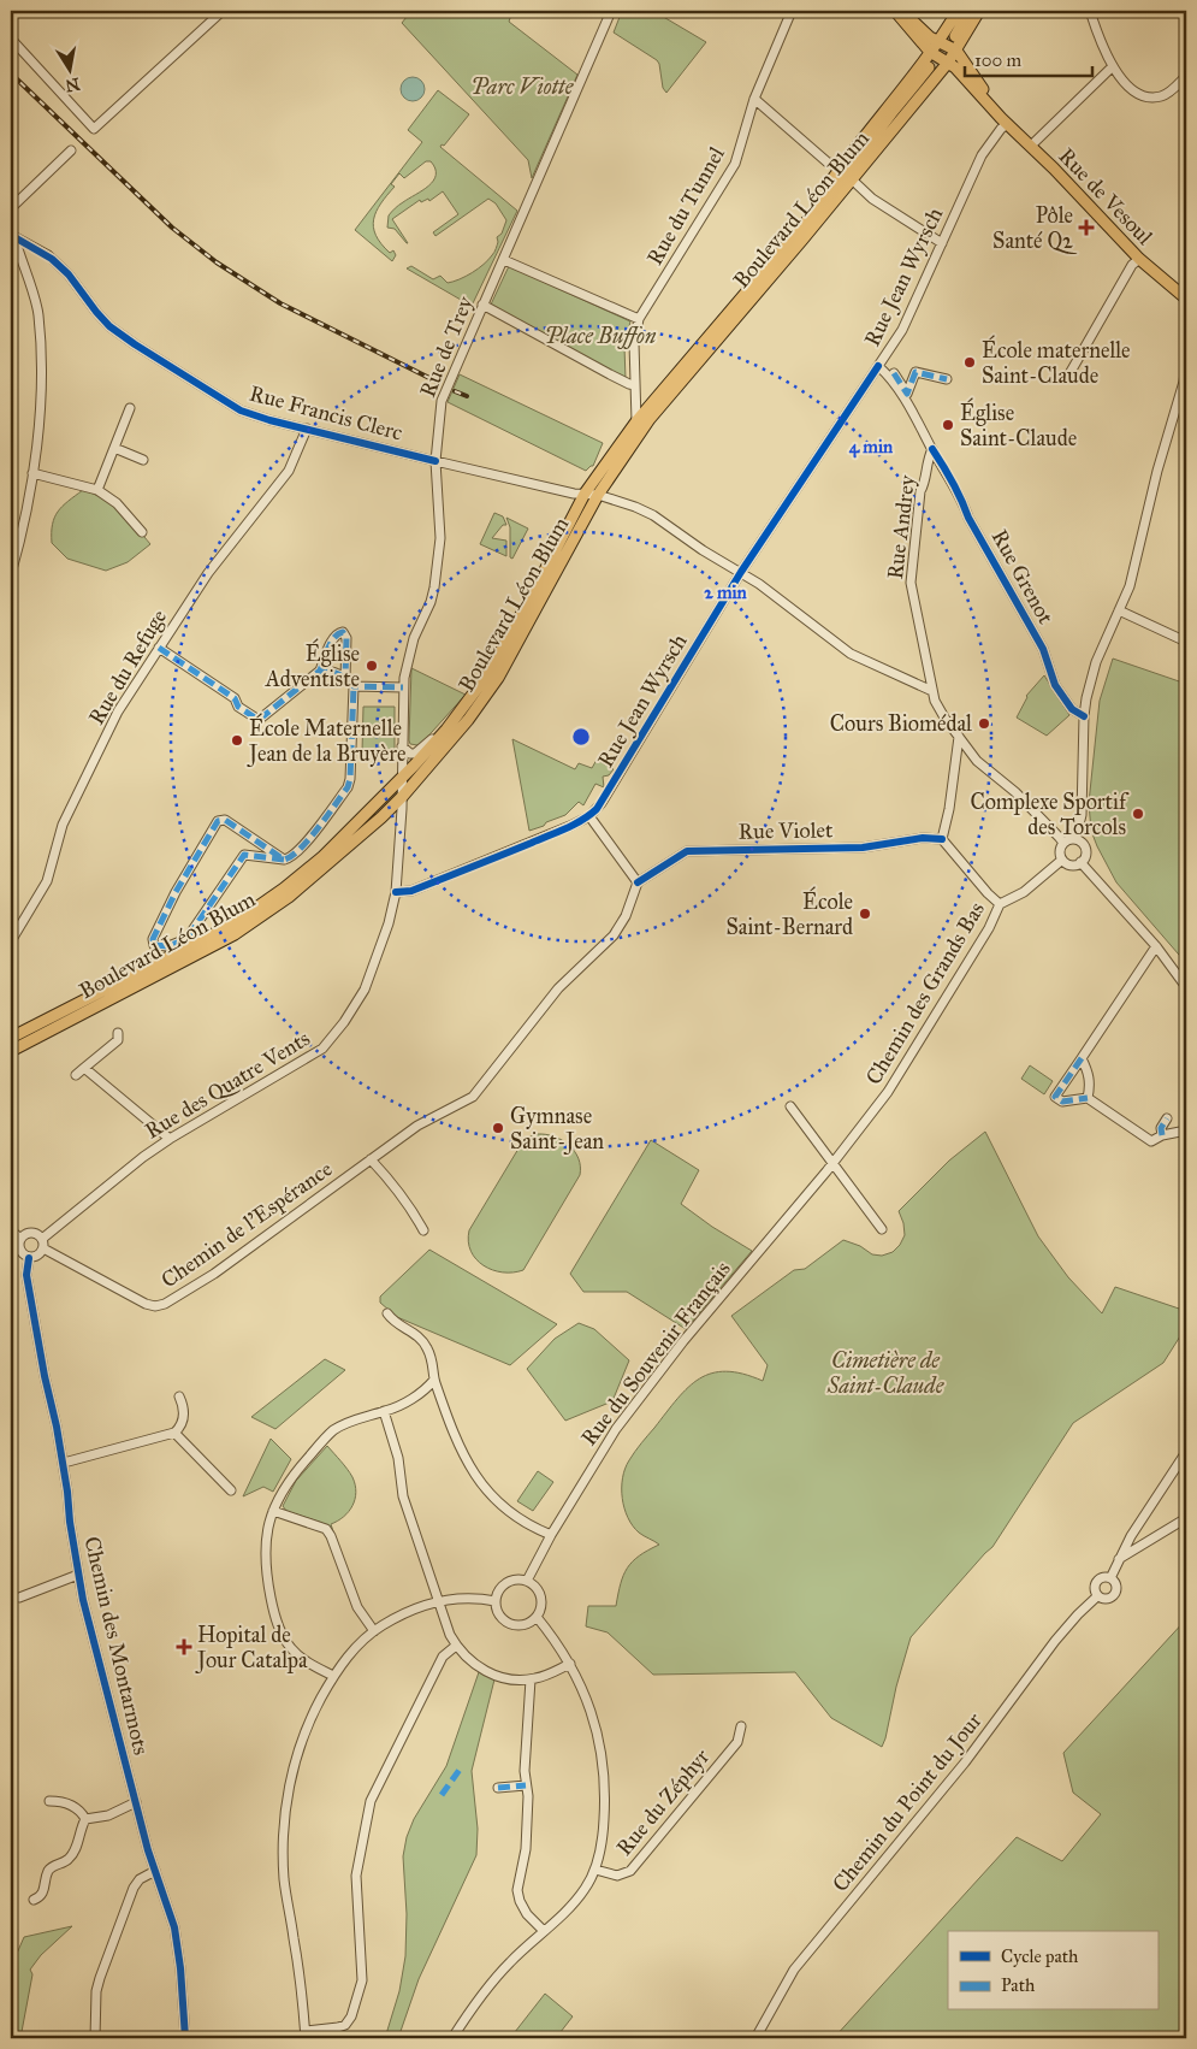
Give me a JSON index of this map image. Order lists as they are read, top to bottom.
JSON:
{
  "streets": {
    "main road": ["Rue de Vesoul", "Boulevard Léon Blum"],
    "street": [
      "Rue du Tunnel",
      "Rue Jean Wyrsch",
      "Rue de Trey",
      "Rue Francis Clerc",
      "Rue Andrey",
      "Rue Grenot",
      "Rue du Refuge",
      "Rue Violet",
      "Chemin des Grands Bas",
      "Rue des Quatre Vents",
      "Chemin de l'Espérance",
      "Rue du Souvenir Français",
      "Chemin des Montarmots",
      "Rue du Zéphyr",
      "Chemin du Point du Jour"
    ]
  },
  "crossings": [
    ["Rue de Vesoul", "Boulevard Léon Blum"],
    ["Rue de Vesoul", "Rue Jean Wyrsch"],
    ["Rue du Tunnel", "Boulevard Léon Blum"],
    ["Boulevard Léon Blum", "Rue de Trey"],
    ["Boulevard Léon Blum", "Rue Francis Clerc"],
    ["Rue Jean Wyrsch", "Rue de Trey"],
    ["Rue Jean Wyrsch", "Rue Francis Clerc"],
    ["Rue Jean Wyrsch", "Rue Andrey"],
    ["Rue Jean Wyrsch", "Rue des Quatre Vents"],
    ["Rue de Trey", "Rue Francis Clerc"],
    ["Rue de Trey", "Rue des Quatre Vents"],
    ["Rue Francis Clerc", "Rue Andrey"],
    ["Rue Francis Clerc", "Rue du Refuge"],
    ["Rue Andrey", "Rue Grenot"],
    ["Rue Andrey", "Chemin des Grands Bas"],
    ["Rue Violet", "Chemin de l'Espérance"],
    ["Chemin des Grands Bas", "Rue du Souvenir Français"],
    ["Rue des Quatre Vents", "Chemin de l'Espérance"],
    ["Rue des Quatre Vents", "Chemin des Montarmots"],
    ["Chemin de l'Espérance", "Chemin des Montarmots"]
  ],
  "parks": ["Parc Viotte", "Place Buffon", "Cimetière de Saint-Claude"],
  "places": {
    "health": ["Pôle Santé Q2", "Hopital de Jour Catalpa"],
    "other": [
      "École maternelle Saint-Claude",
      "Église Saint-Claude",
      "Église Adventiste",
      "Cours Biomédal",
      "École Maternelle Jean de la Bruyère",
      "Complexe Sportif des Torcols",
      "École Saint-Bernard",
      "Gymnase Saint-Jean"
    ]
  },
  "legend": ["Cycle path", "Path"],
  "scale_bar": "100 m",
  "north": "bottom",
  "rings": ["4 min", "2 min"]
}
